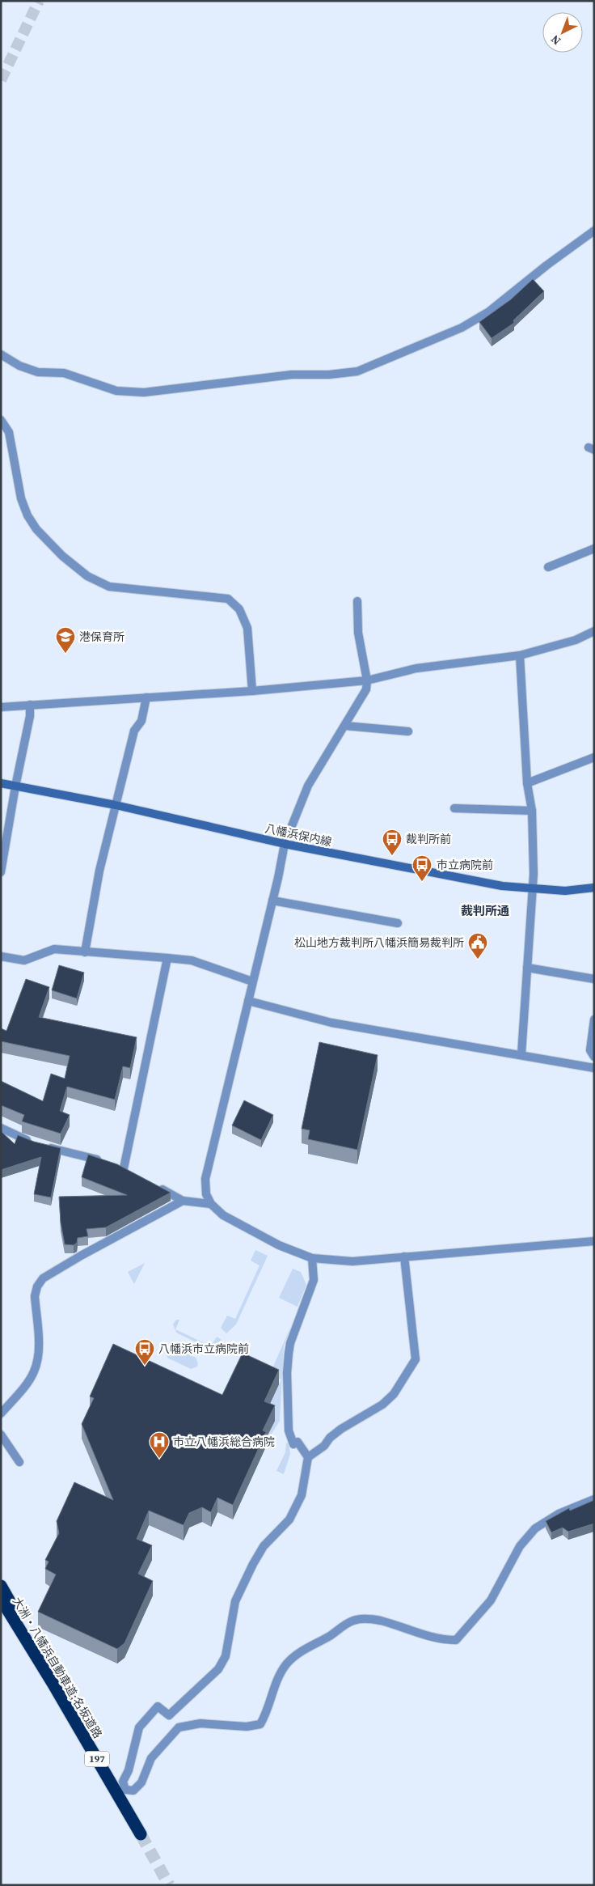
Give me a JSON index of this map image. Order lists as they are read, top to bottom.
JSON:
{
  "streets": {
    "highway": ["大洲・八幡浜自動車道;名坂道路", "197"],
    "main road": ["八幡浜保内線"]
  },
  "districts": ["裁判所通"],
  "places": {
    "school or university": ["港保育所"],
    "bus stop": ["裁判所前", "市立病院前", "八幡浜市立病院前"],
    "public building": ["松山地方裁判所八幡浜簡易裁判所"],
    "hospital": ["市立八幡浜総合病院"]
  },
  "north": "bottom left"
}
